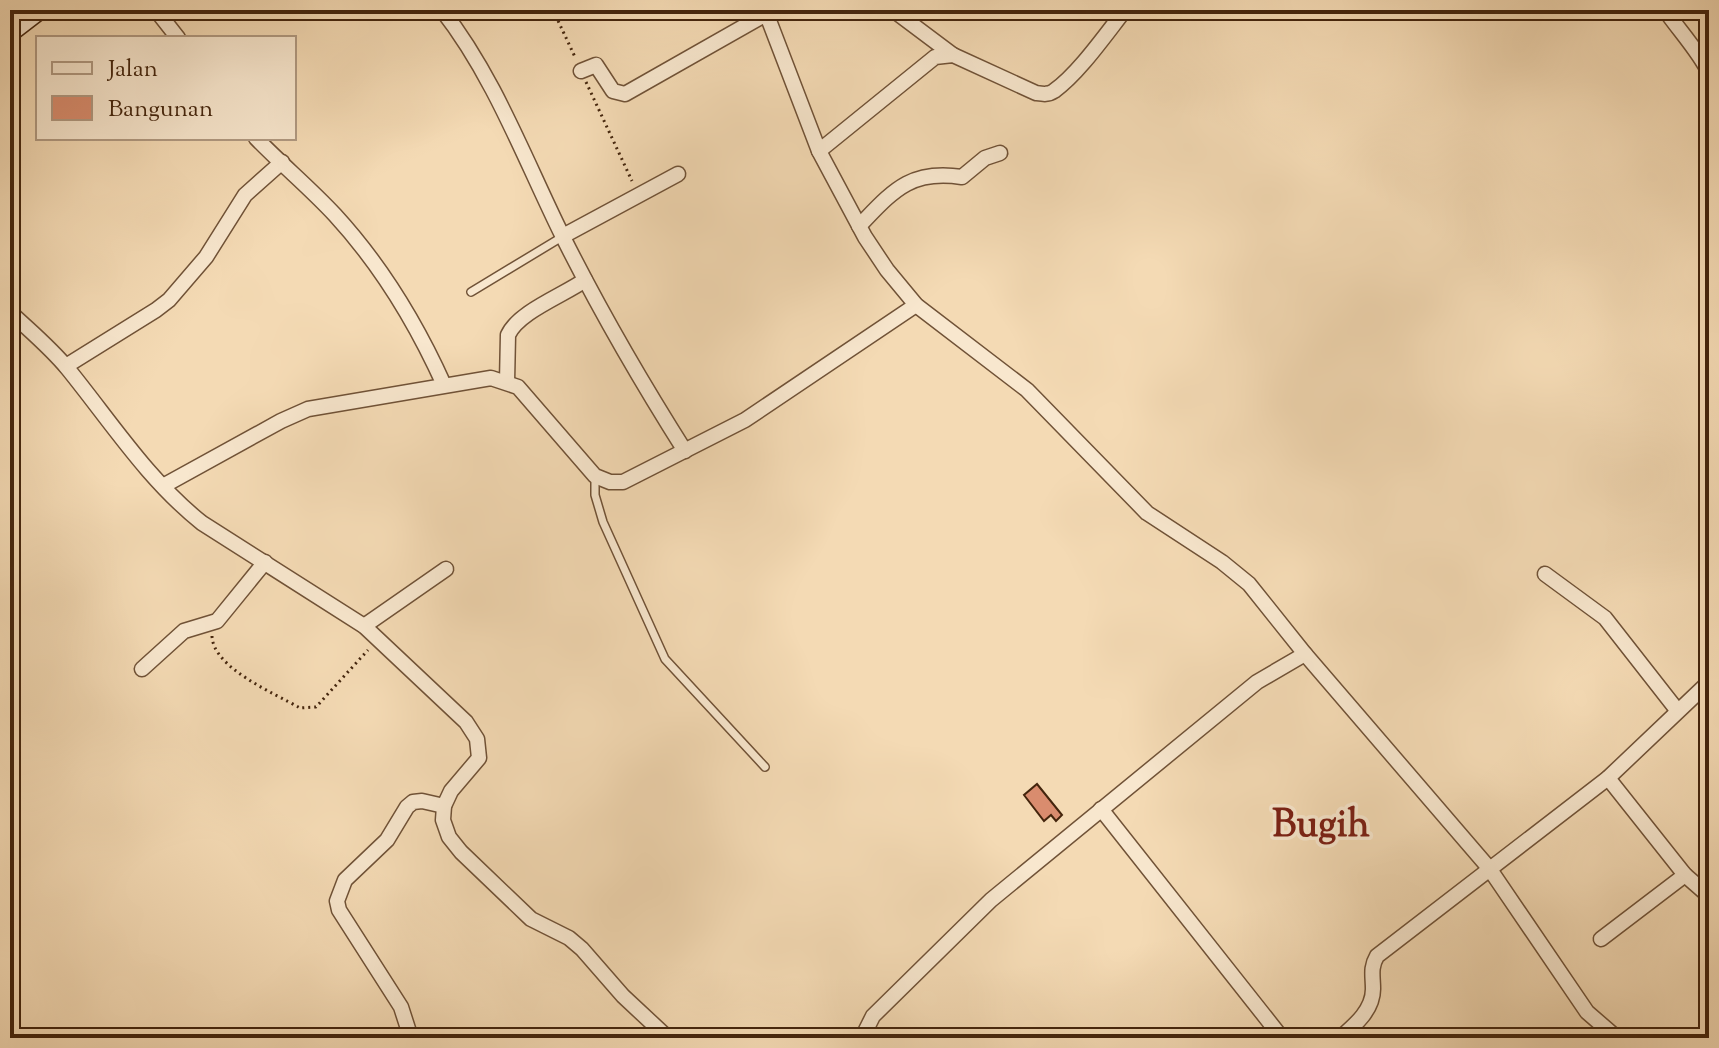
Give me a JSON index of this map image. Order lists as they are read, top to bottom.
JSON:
{
  "districts": ["Bugih"],
  "legend": ["Jalan", "Bangunan"]
}
